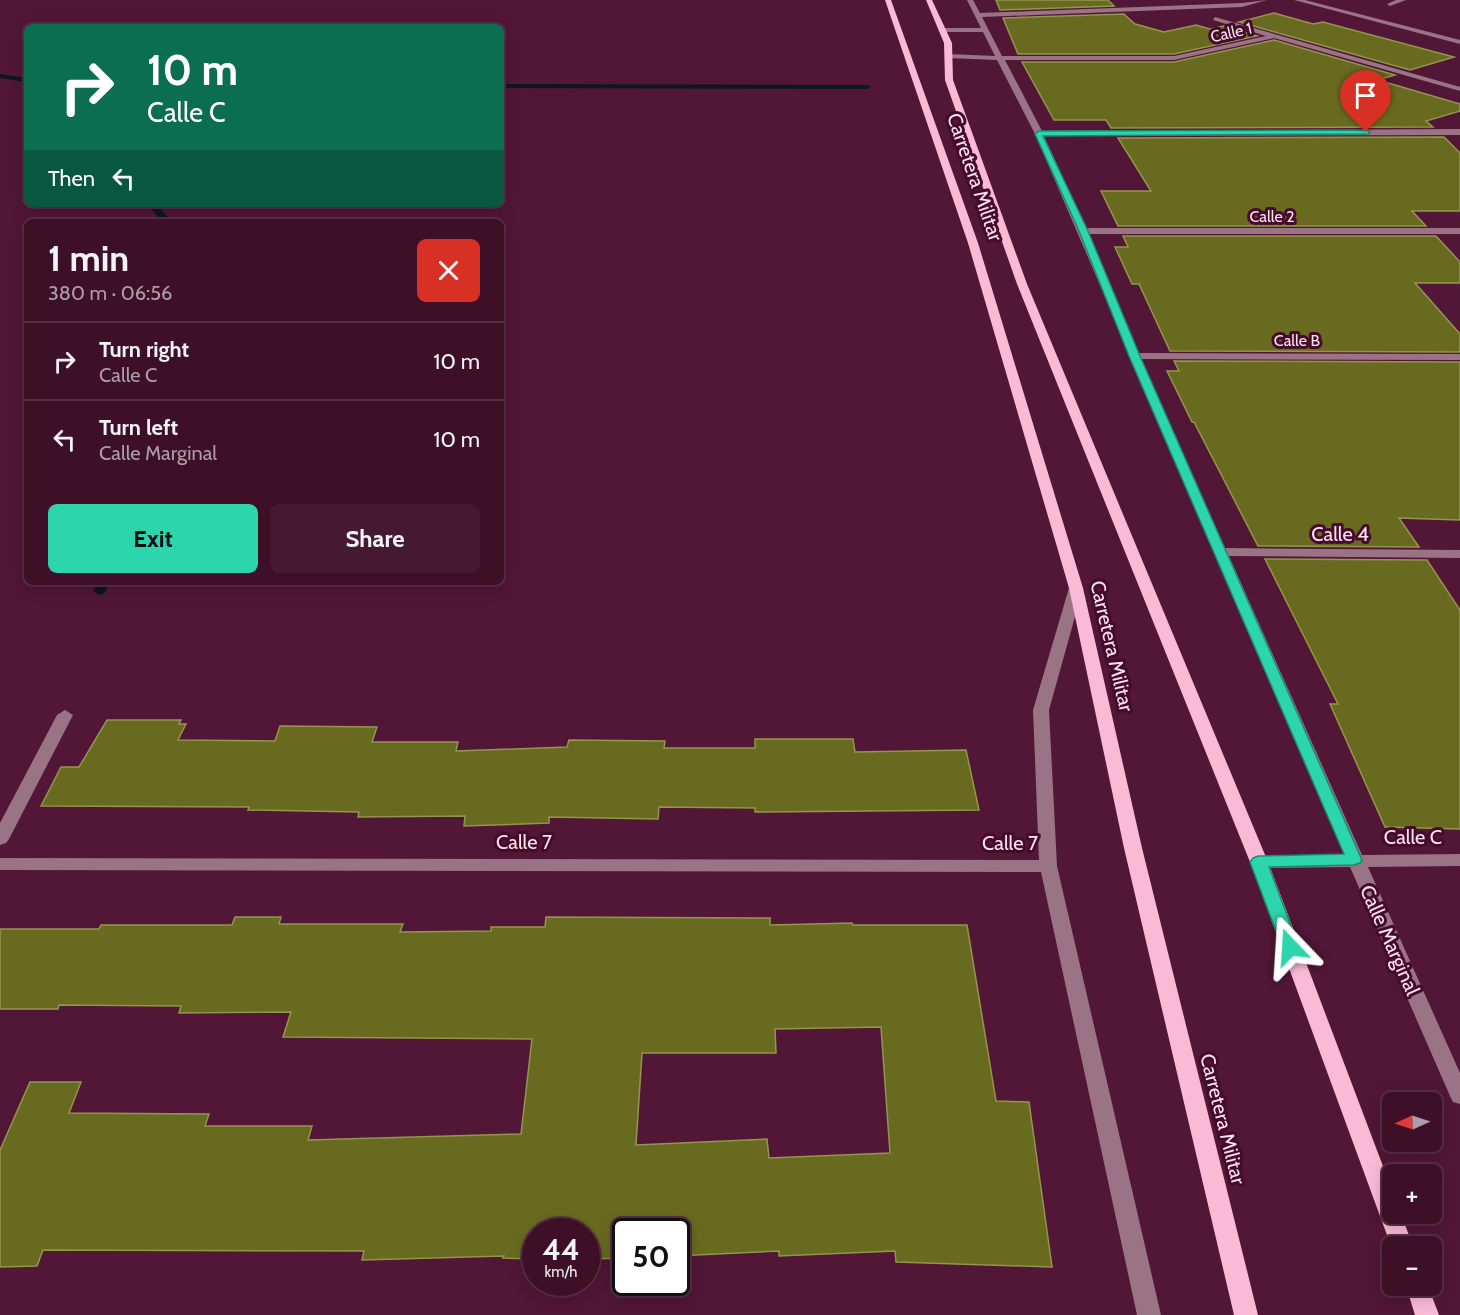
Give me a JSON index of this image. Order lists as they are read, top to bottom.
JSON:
{
  "streets": {
    "main road": ["Carretera Militar"],
    "street": [
      "Calle 1",
      "Calle 2",
      "Calle B",
      "Calle 4",
      "Calle C",
      "Calle 7",
      "Calle Marginal"
    ]
  },
  "crossings": [
    ["Calle 1", "Calle Marginal"],
    ["Carretera Militar", "Calle C"],
    ["Calle 2", "Calle Marginal"],
    ["Calle B", "Calle Marginal"],
    ["Calle 4", "Calle Marginal"],
    ["Calle C", "Calle Marginal"]
  ],
  "north": "left",
  "page": {
    "turn": ["10 m", "Calle C"],
    "then": "Then",
    "heading": ["1 min", "380 m · 06:56"],
    "list": [
      {
        "name": "Turn right",
        "note": "Calle C",
        "value": "10 m"
      },
      {
        "name": "Turn left",
        "note": "Calle Marginal",
        "value": "10 m"
      }
    ],
    "buttons": ["Exit", "Share"],
    "map_buttons": ["+", "−"],
    "speed": "44 km/h",
    "limit": "50"
  }
}
